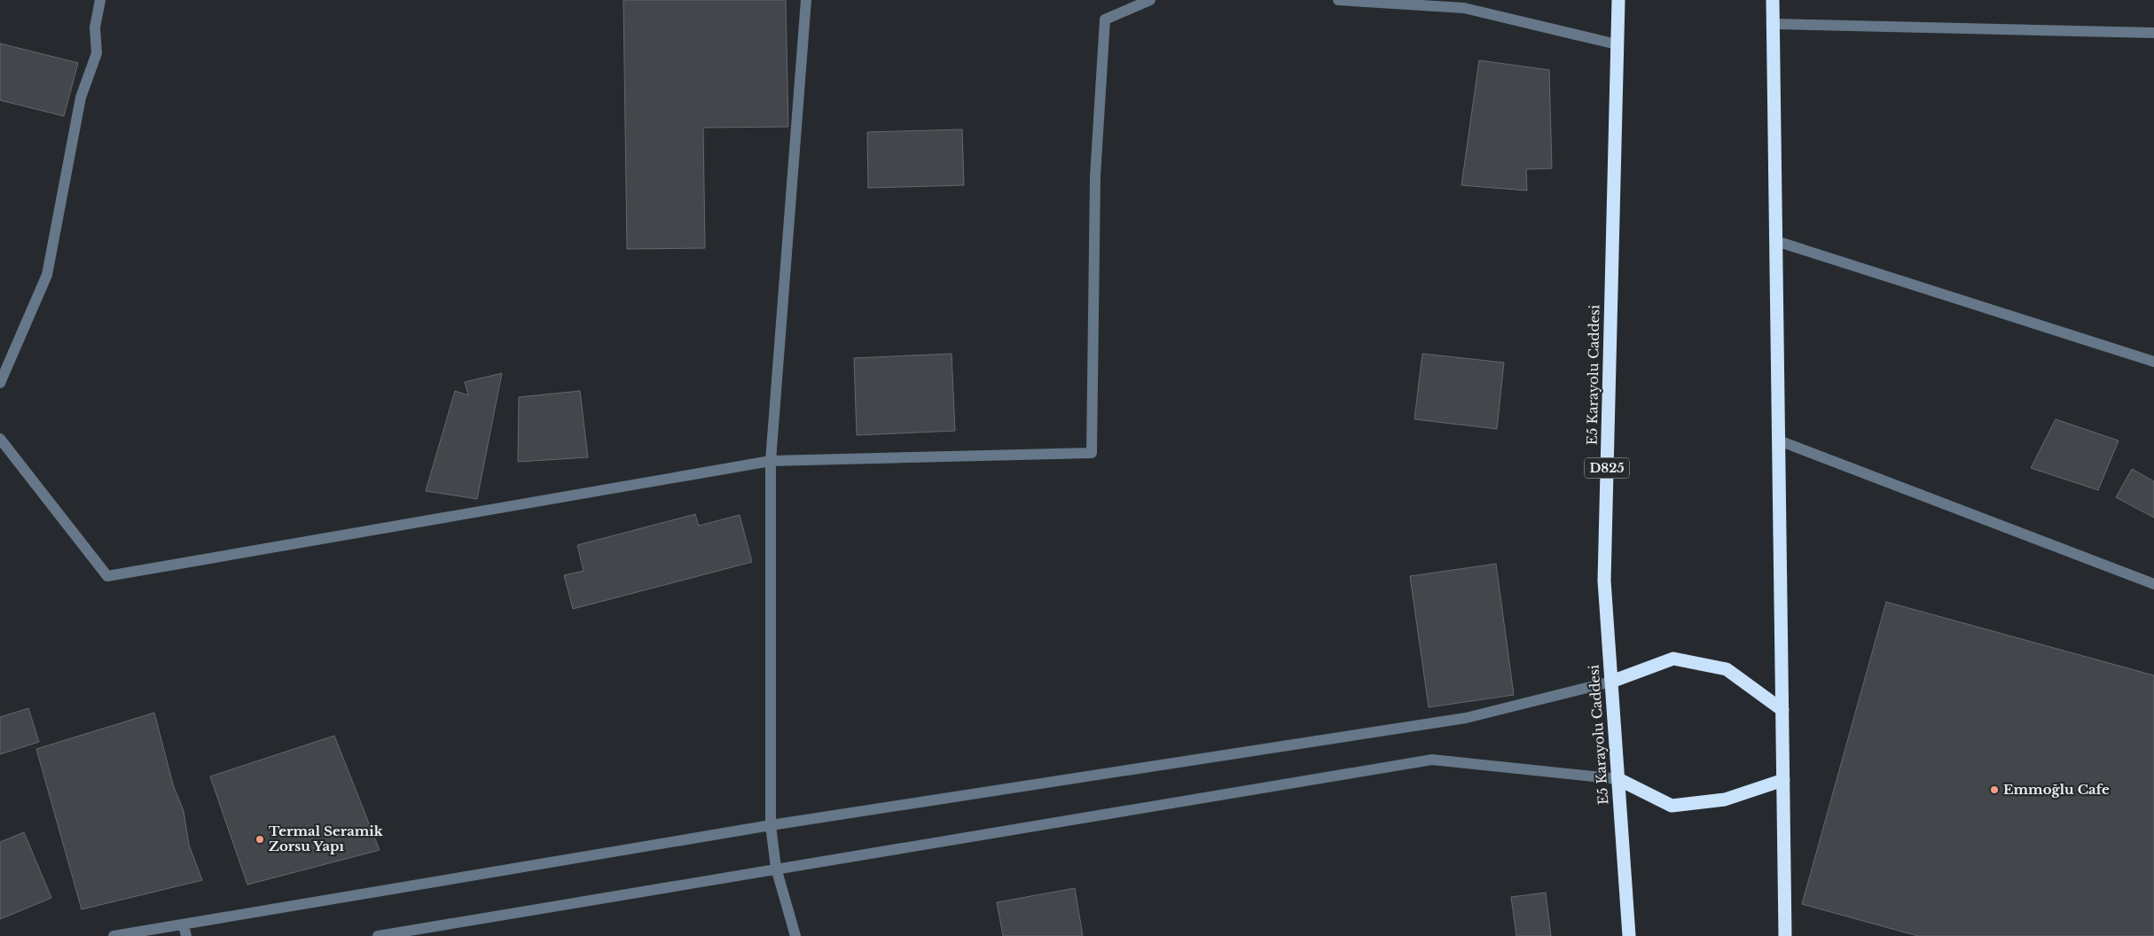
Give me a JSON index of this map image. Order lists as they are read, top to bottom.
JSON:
{
  "streets": {
    "highway": ["E5 Karayolu Caddesi", "D825"]
  },
  "places": ["Emmoğlu Cafe", "Termal Seramik Zorsu Yapı"]
}
